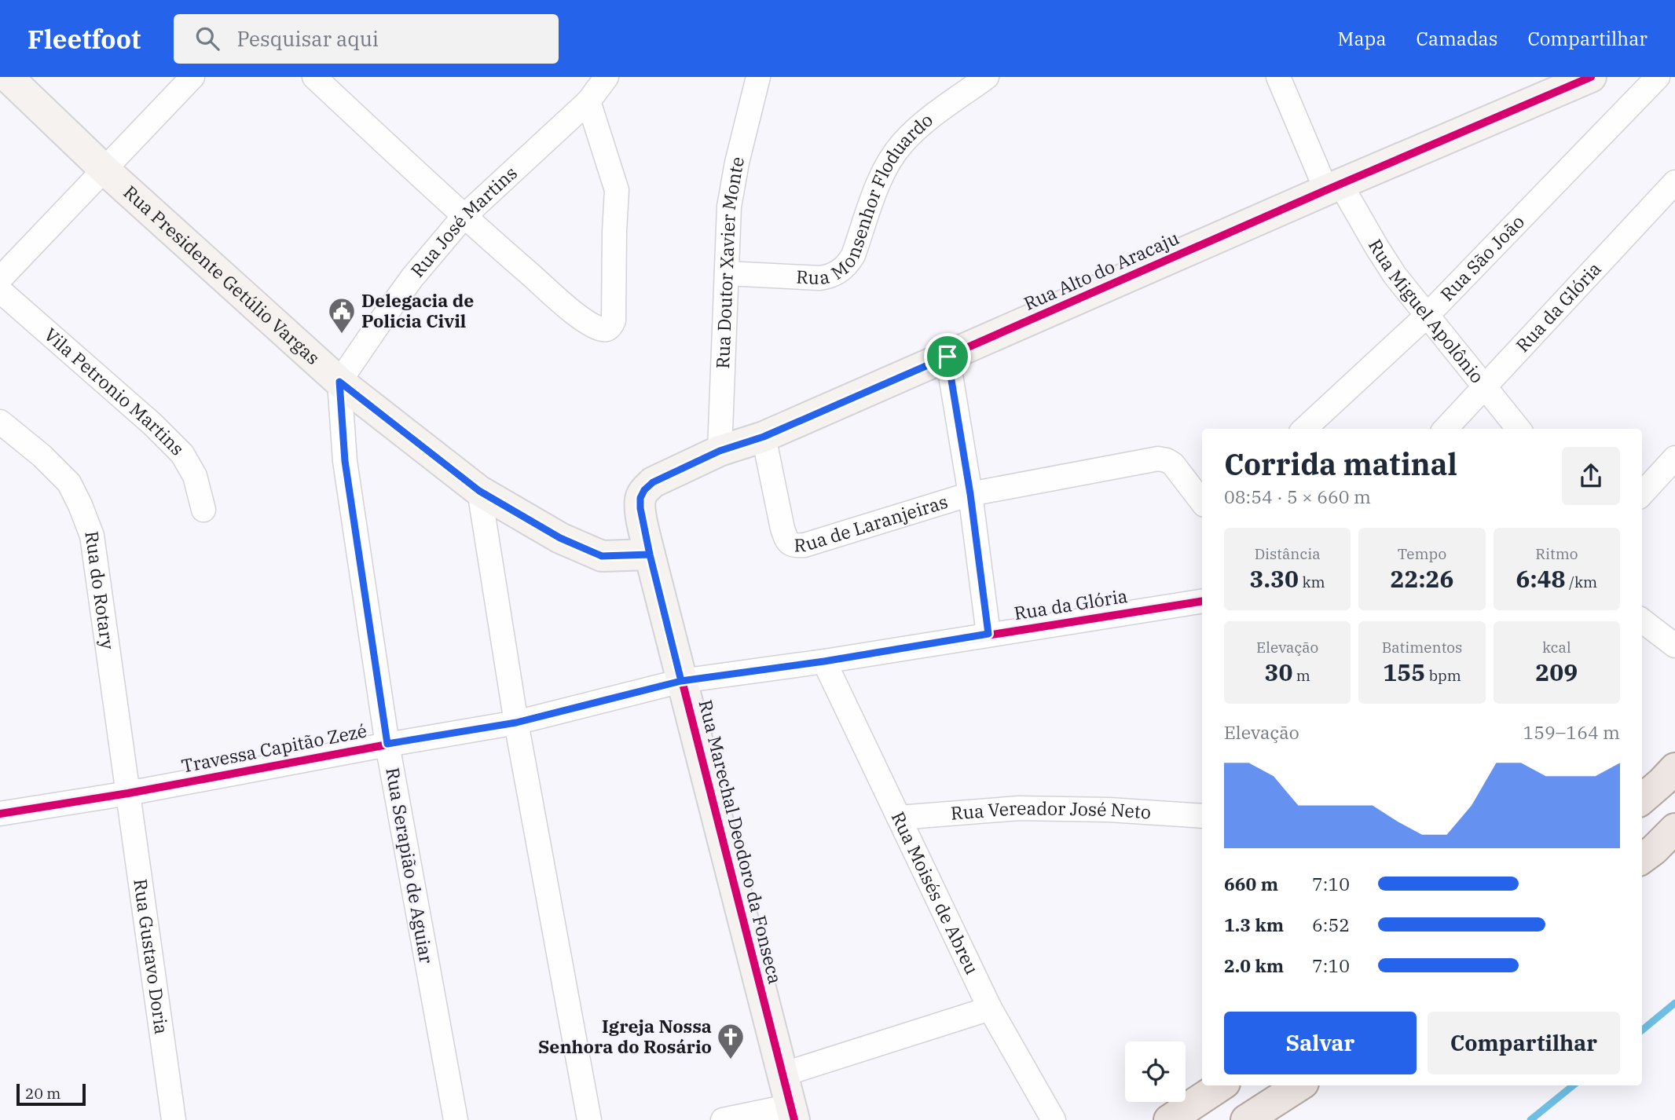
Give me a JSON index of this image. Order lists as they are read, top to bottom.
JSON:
{
  "streets": {
    "street": [
      "Rua Monsenhor Floduardo",
      "Rua José Martins",
      "Rua São João",
      "Rua Doutor Xavier Monte",
      "Rua Alto do Aracaju",
      "Rua Presidente Getúlio Vargas",
      "Rua da Glória",
      "Rua Miguel Apolônio",
      "Vila Petronio Martins",
      "Rua de Laranjeiras",
      "Rua do Rotary",
      "Travessa Capitão Zezé",
      "Rua Vereador José Neto",
      "Rua Marechal Deodoro da Fonseca",
      "Rua Serapião de Aguiar",
      "Rua Moisés de Abreu",
      "Rua Gustavo Doria"
    ]
  },
  "crossings": [
    ["Rua Monsenhor Floduardo", "Rua Doutor Xavier Monte"],
    ["Rua José Martins", "Rua Presidente Getúlio Vargas"],
    ["Rua José Martins", "Rua Serapião de Aguiar"],
    ["Rua São João", "Rua Miguel Apolônio"],
    ["Rua Doutor Xavier Monte", "Rua Alto do Aracaju"],
    ["Rua Alto do Aracaju", "Rua Miguel Apolônio"],
    ["Rua Alto do Aracaju", "Rua de Laranjeiras"],
    ["Rua Alto do Aracaju", "Rua Marechal Deodoro da Fonseca"],
    ["Rua Presidente Getúlio Vargas", "Rua Marechal Deodoro da Fonseca"],
    ["Rua Presidente Getúlio Vargas", "Rua Serapião de Aguiar"],
    ["Rua da Glória", "Rua Miguel Apolônio"],
    ["Rua da Glória", "Travessa Capitão Zezé"],
    ["Rua da Glória", "Rua Marechal Deodoro da Fonseca"],
    ["Rua da Glória", "Rua Moisés de Abreu"],
    ["Rua do Rotary", "Travessa Capitão Zezé"],
    ["Rua do Rotary", "Rua Gustavo Doria"],
    ["Travessa Capitão Zezé", "Rua Marechal Deodoro da Fonseca"],
    ["Travessa Capitão Zezé", "Rua Serapião de Aguiar"],
    ["Travessa Capitão Zezé", "Rua Gustavo Doria"],
    ["Rua Vereador José Neto", "Rua Moisés de Abreu"]
  ],
  "places": {
    "public building": ["Delegacia de Policia Civil"],
    "church": ["Igreja Nossa Senhora do Rosário"]
  },
  "scale_bar": "20 m",
  "page": {
    "header": "Fleetfoot",
    "search": "Pesquisar aqui",
    "nav": ["Mapa", "Camadas", "Compartilhar"],
    "heading": ["Corrida matinal", "08:54 · 5 × 660 m"],
    "stats": [
      ["Distância", "3.30 km"],
      ["Tempo", "22:26"],
      ["Ritmo", "6:48 /km"],
      ["Elevação", "30 m"],
      ["Batimentos", "155 bpm"],
      ["kcal", "209"]
    ],
    "chart": ["Elevação", "159–164 m"],
    "list": [
      {
        "name": "660 m",
        "note": "7:10"
      },
      {
        "name": "1.3 km",
        "note": "6:52"
      },
      {
        "name": "2.0 km",
        "note": "7:10"
      }
    ],
    "buttons": ["Salvar", "Compartilhar"],
    "scale": "20 m"
  }
}
